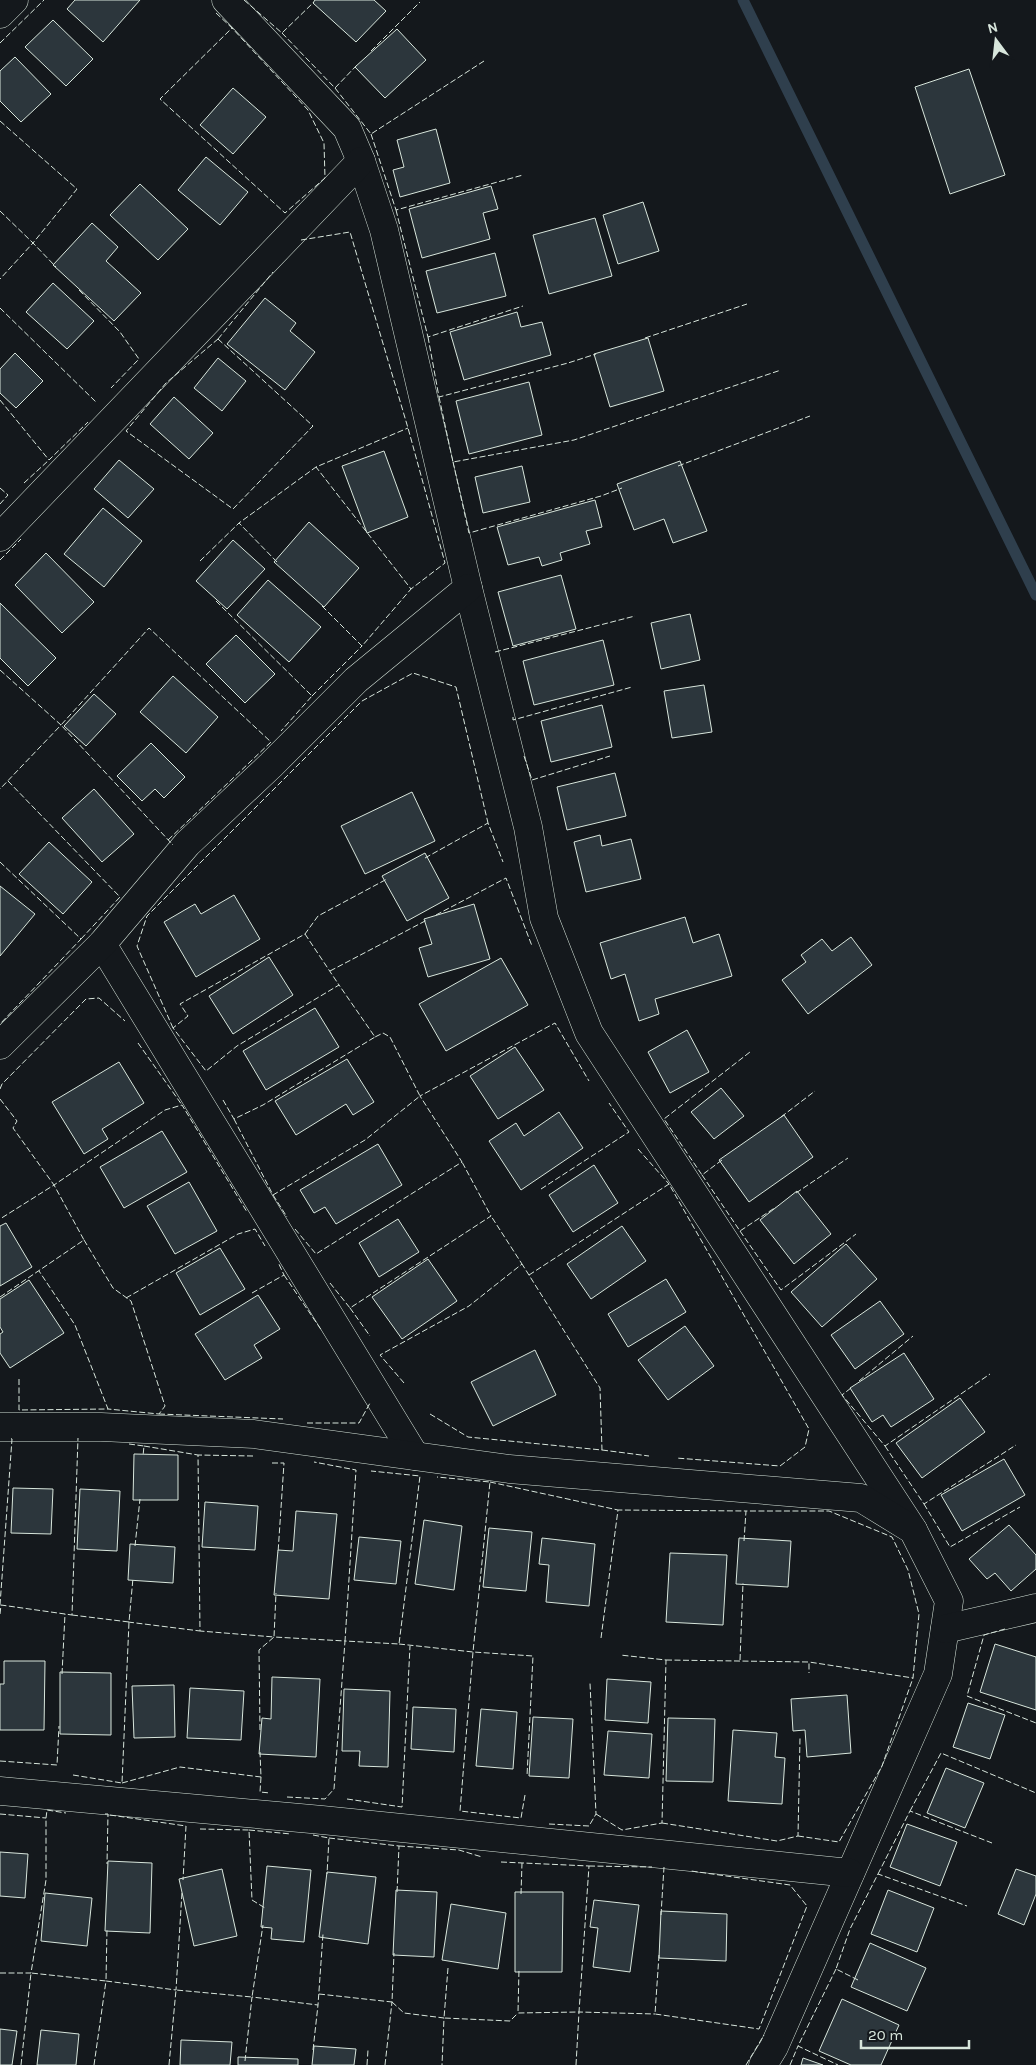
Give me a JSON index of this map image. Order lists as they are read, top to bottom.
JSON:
{
  "scale_bar": "20 m",
  "north": "top"
}
